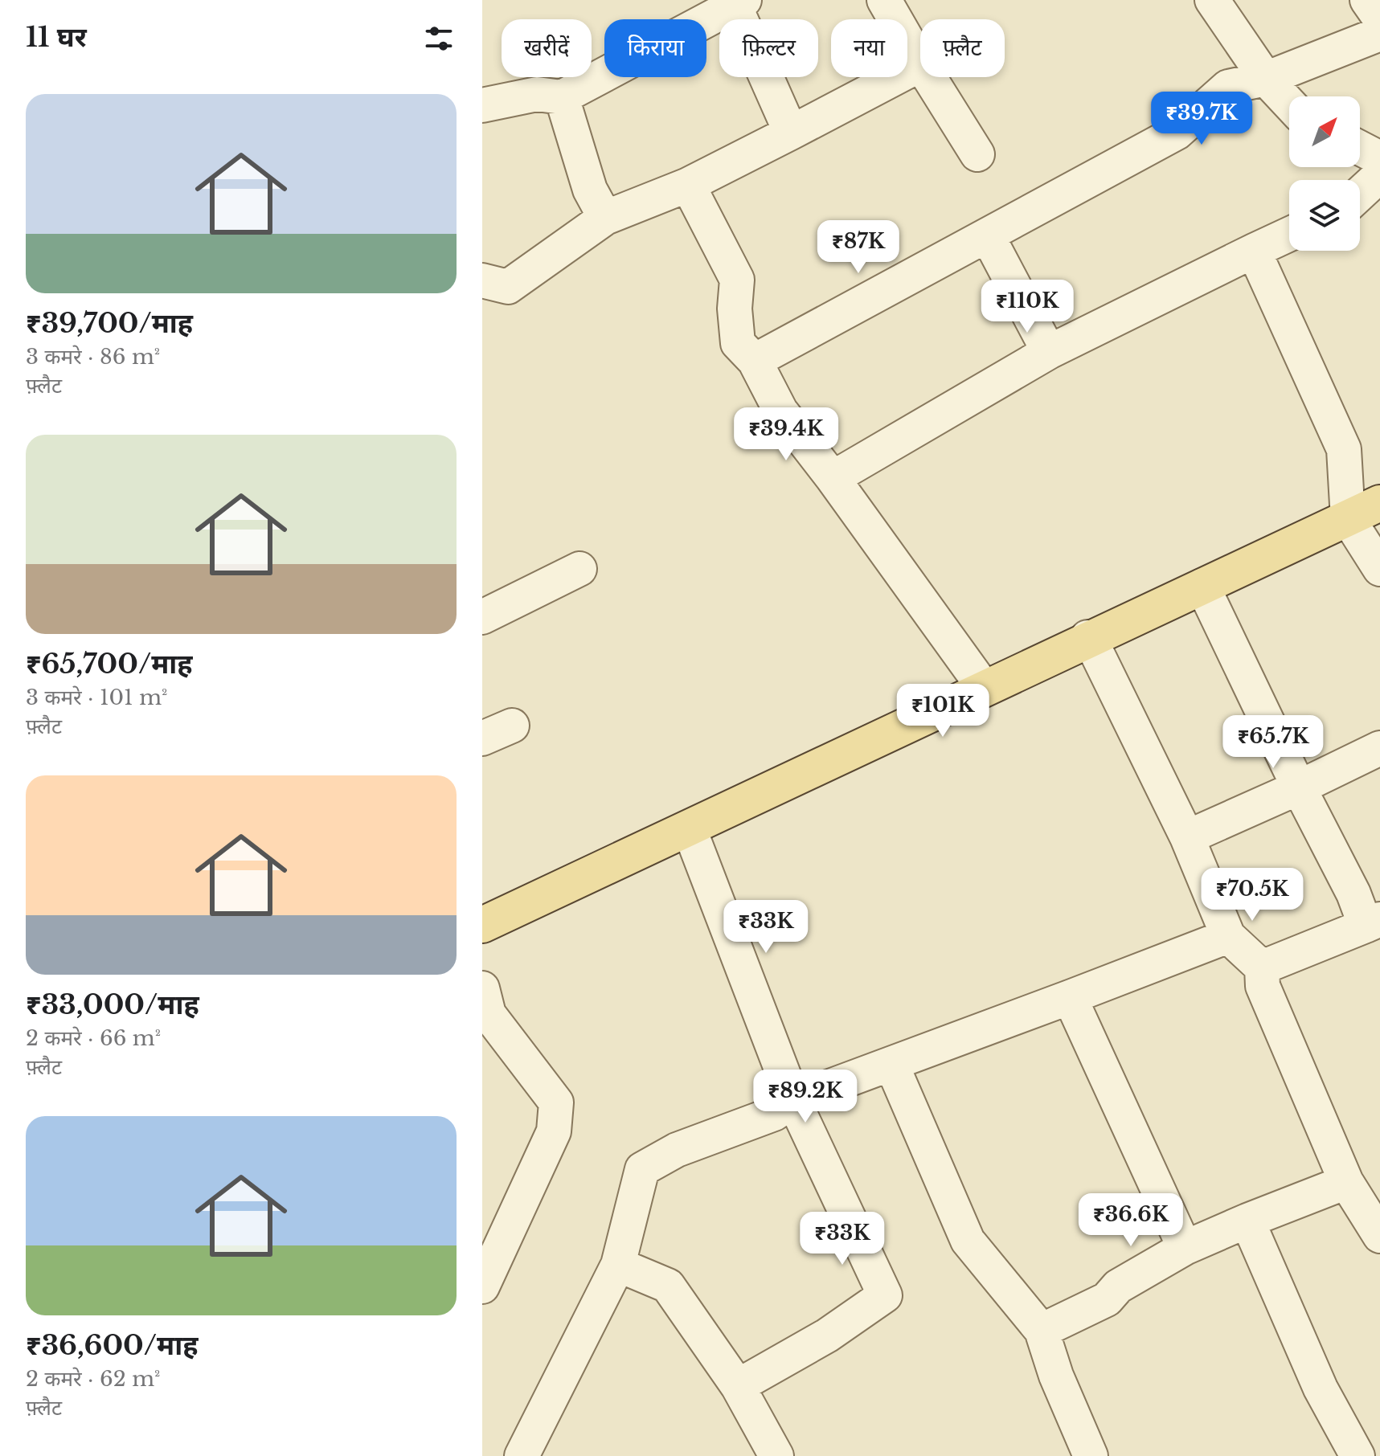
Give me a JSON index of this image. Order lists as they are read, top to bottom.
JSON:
{
  "north": "top right",
  "page": {
    "heading": "11 घर",
    "chip": [
      "खरीदें",
      "किराया",
      "फ़िल्टर",
      "नया",
      "फ़्लैट"
    ],
    "list": [
      {
        "name": "₹39,700/माह",
        "note": "3 कमरे · 86 m² · फ़्लैट"
      },
      {
        "name": "₹65,700/माह",
        "note": "3 कमरे · 101 m² · फ़्लैट"
      },
      {
        "name": "₹33,000/माह",
        "note": "2 कमरे · 66 m² · फ़्लैट"
      },
      {
        "name": "₹36,600/माह",
        "note": "2 कमरे · 62 m² · फ़्लैट"
      }
    ],
    "price": [
      "₹39.7K",
      "₹87K",
      "₹110K",
      "₹39.4K",
      "₹101K",
      "₹65.7K",
      "₹70.5K",
      "₹33K",
      "₹89.2K",
      "₹36.6K",
      "₹33K"
    ]
  }
}
